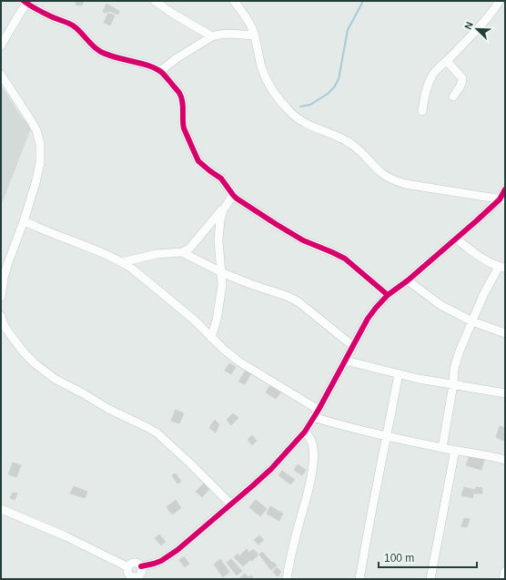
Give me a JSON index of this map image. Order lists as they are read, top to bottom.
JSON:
{
  "scale_bar": "100 m",
  "north": "top left"
}
